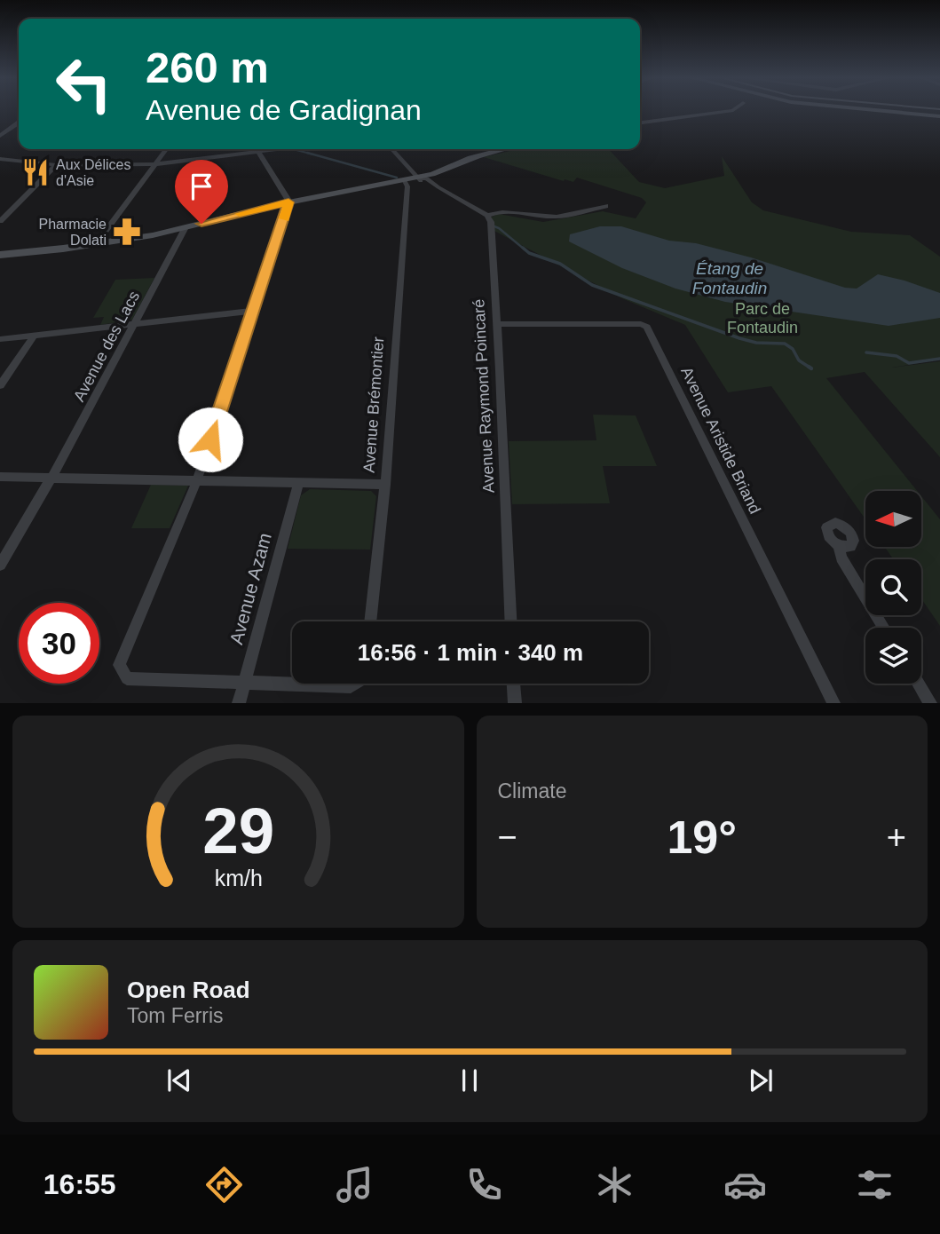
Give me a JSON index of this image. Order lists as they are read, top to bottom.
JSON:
{
  "streets": {
    "street": [
      "Avenue des Lacs",
      "Avenue Raymond Poincaré",
      "Avenue Brémontier",
      "Avenue Aristide Briand",
      "Avenue Azam"
    ]
  },
  "crossings": [
    ["Avenue Raymond Poincaré", "Avenue Aristide Briand"]
  ],
  "water": ["Étang de Fontaudin"],
  "parks": ["Parc de Fontaudin"],
  "places": {
    "restaurant": ["Aux Délices d'Asie"],
    "pharmacy": ["Pharmacie Dolati"]
  },
  "north": "left",
  "page": {
    "turn": ["260 m", "Avenue de Gradignan"],
    "limit": "30",
    "trip": "16:56 · 1 min · 340 m",
    "tile": "Climate",
    "heat": ["−", "19°", "+"],
    "song": ["Open Road", "Tom Ferris"],
    "tabs": "16:55",
    "gauge": ["29", "km/h"]
  }
}
